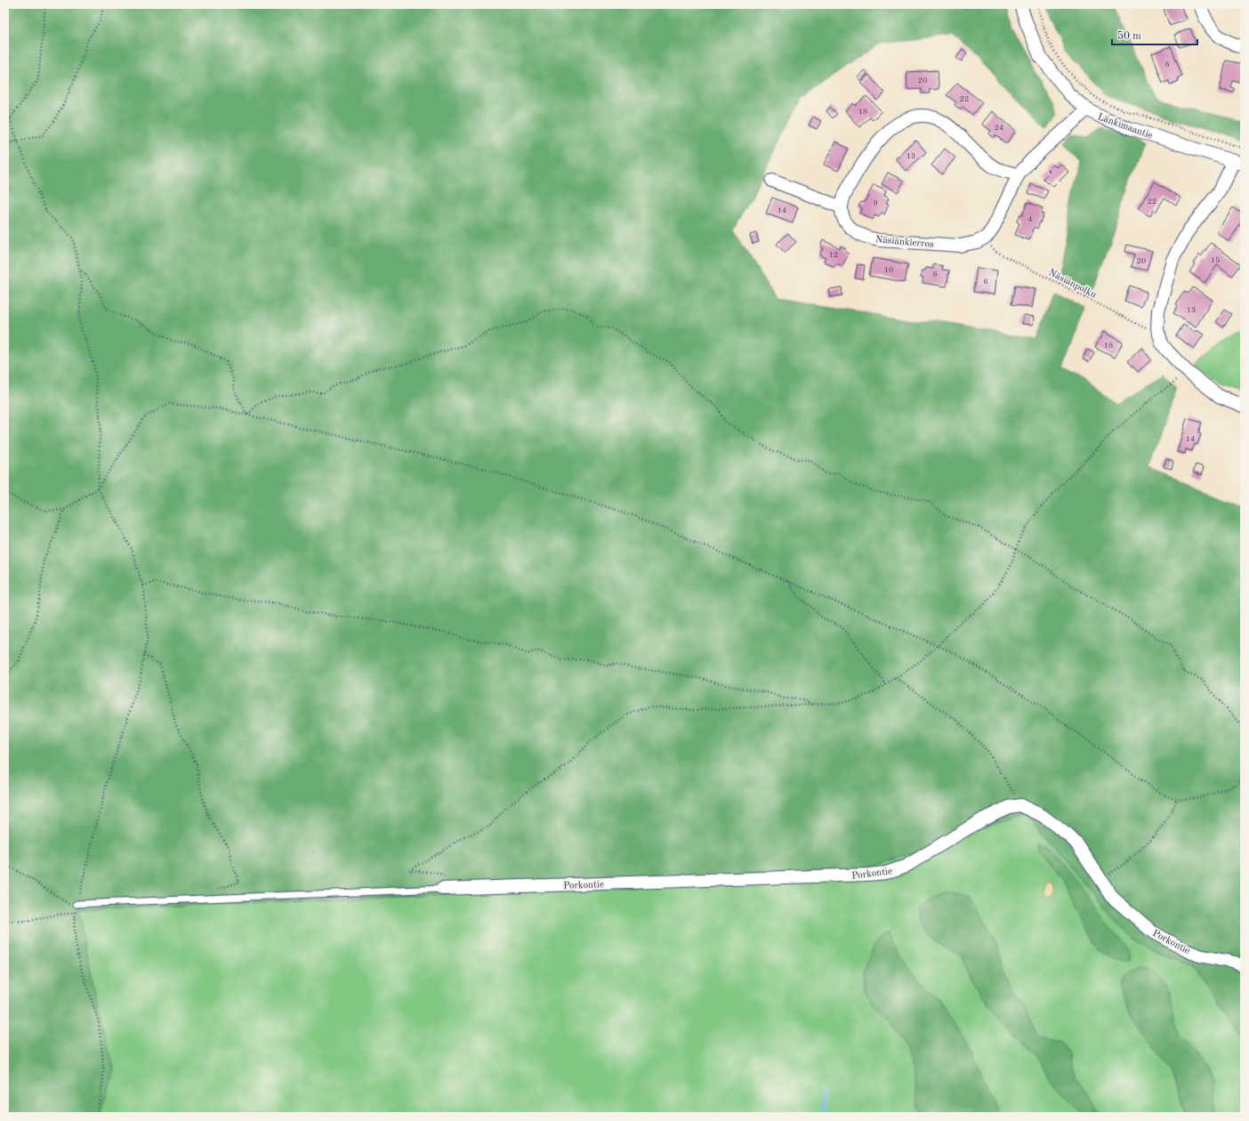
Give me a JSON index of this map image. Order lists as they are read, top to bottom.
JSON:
{
  "streets": {
    "street": ["Länkimaantie", "Näsiänkierros", "Porkontie"],
    "path": ["Näsiänpolku"]
  },
  "crossings": [
    ["Näsiänkierros", "Näsiänpolku"]
  ],
  "house_numbers": [
    "6",
    "20",
    "22",
    "18",
    "24",
    "13",
    "22",
    "9",
    "14",
    "4",
    "12",
    "15",
    "20",
    "10",
    "8",
    "6",
    "13",
    "18",
    "14"
  ],
  "scale_bar": "50 m"
}
